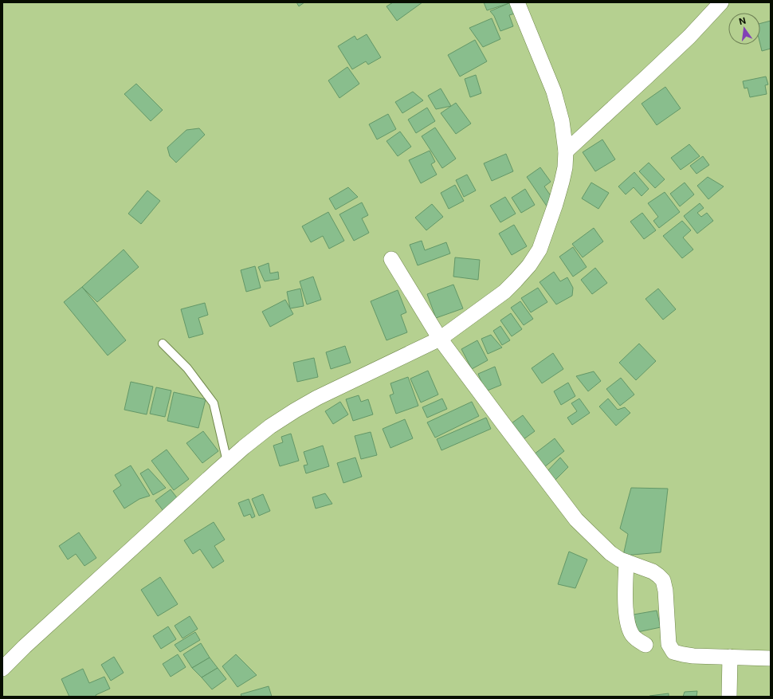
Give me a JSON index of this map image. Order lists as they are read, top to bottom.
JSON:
{
  "north": "top"
}
